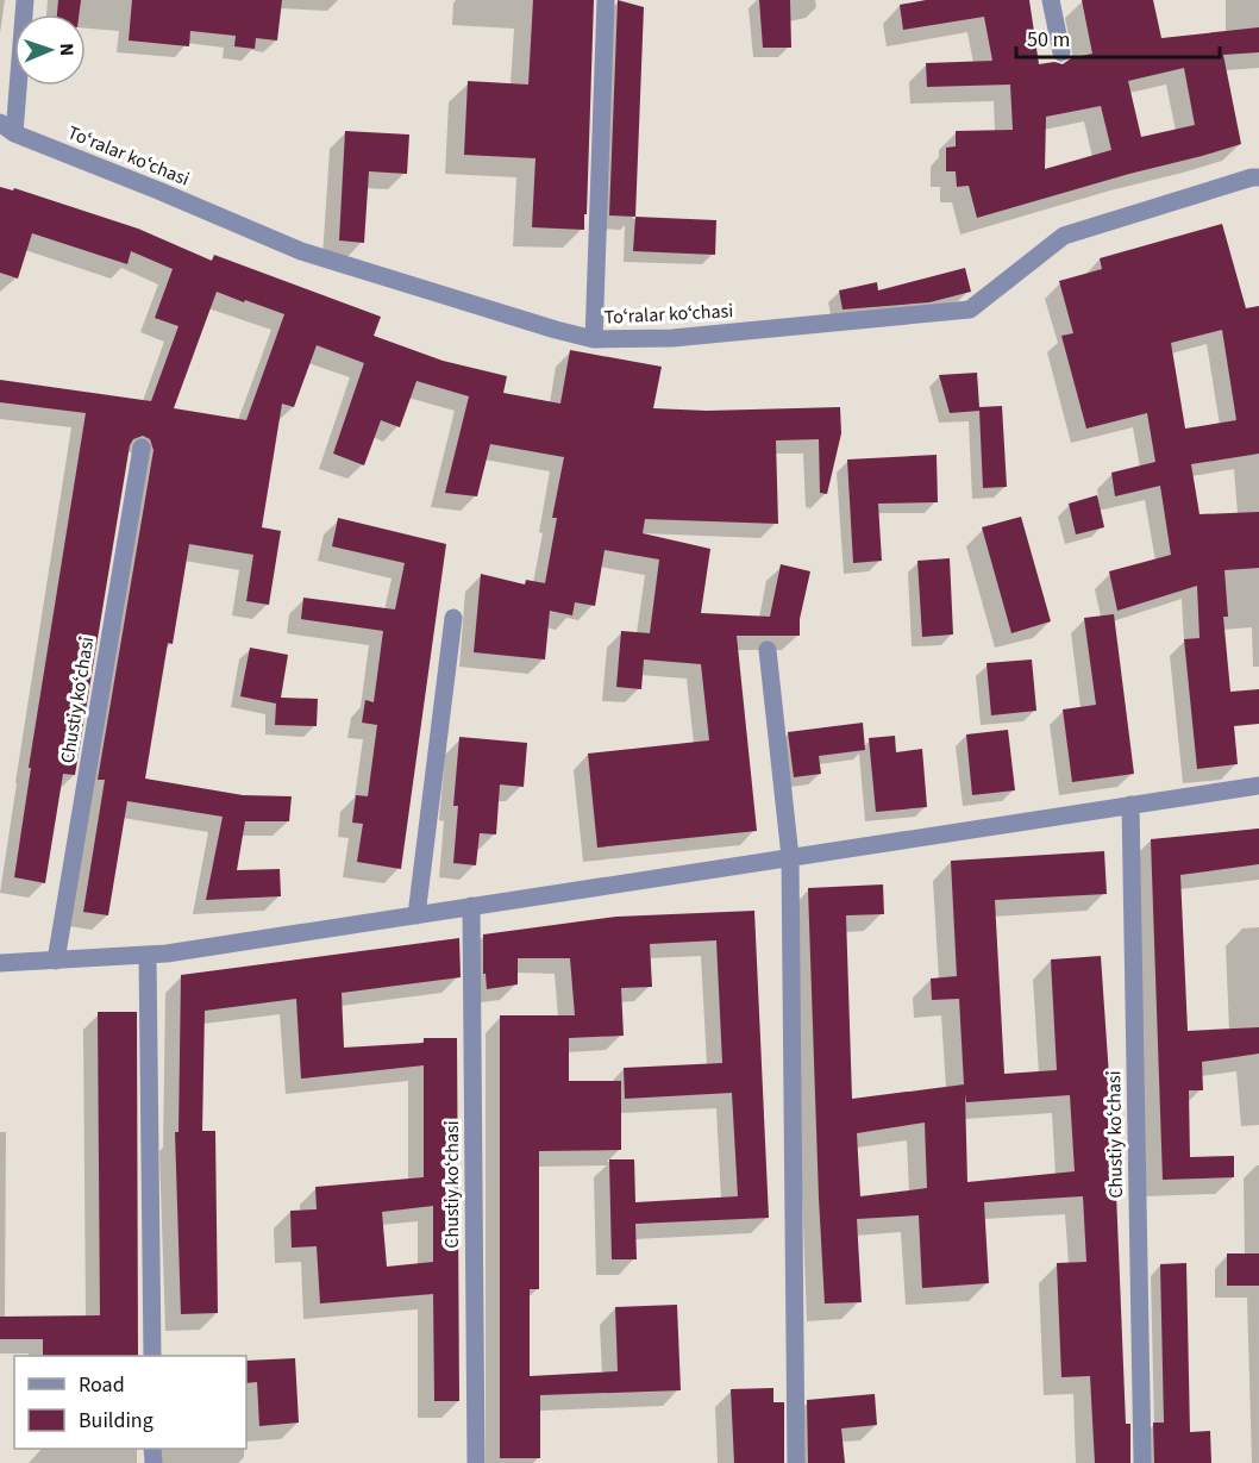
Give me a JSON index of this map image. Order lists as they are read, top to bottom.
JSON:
{
  "streets": {
    "street": ["Toʻralar koʻchasi", "Chustiy koʻchasi"]
  },
  "legend": ["Road", "Building"],
  "scale_bar": "50 m",
  "north": "right"
}
